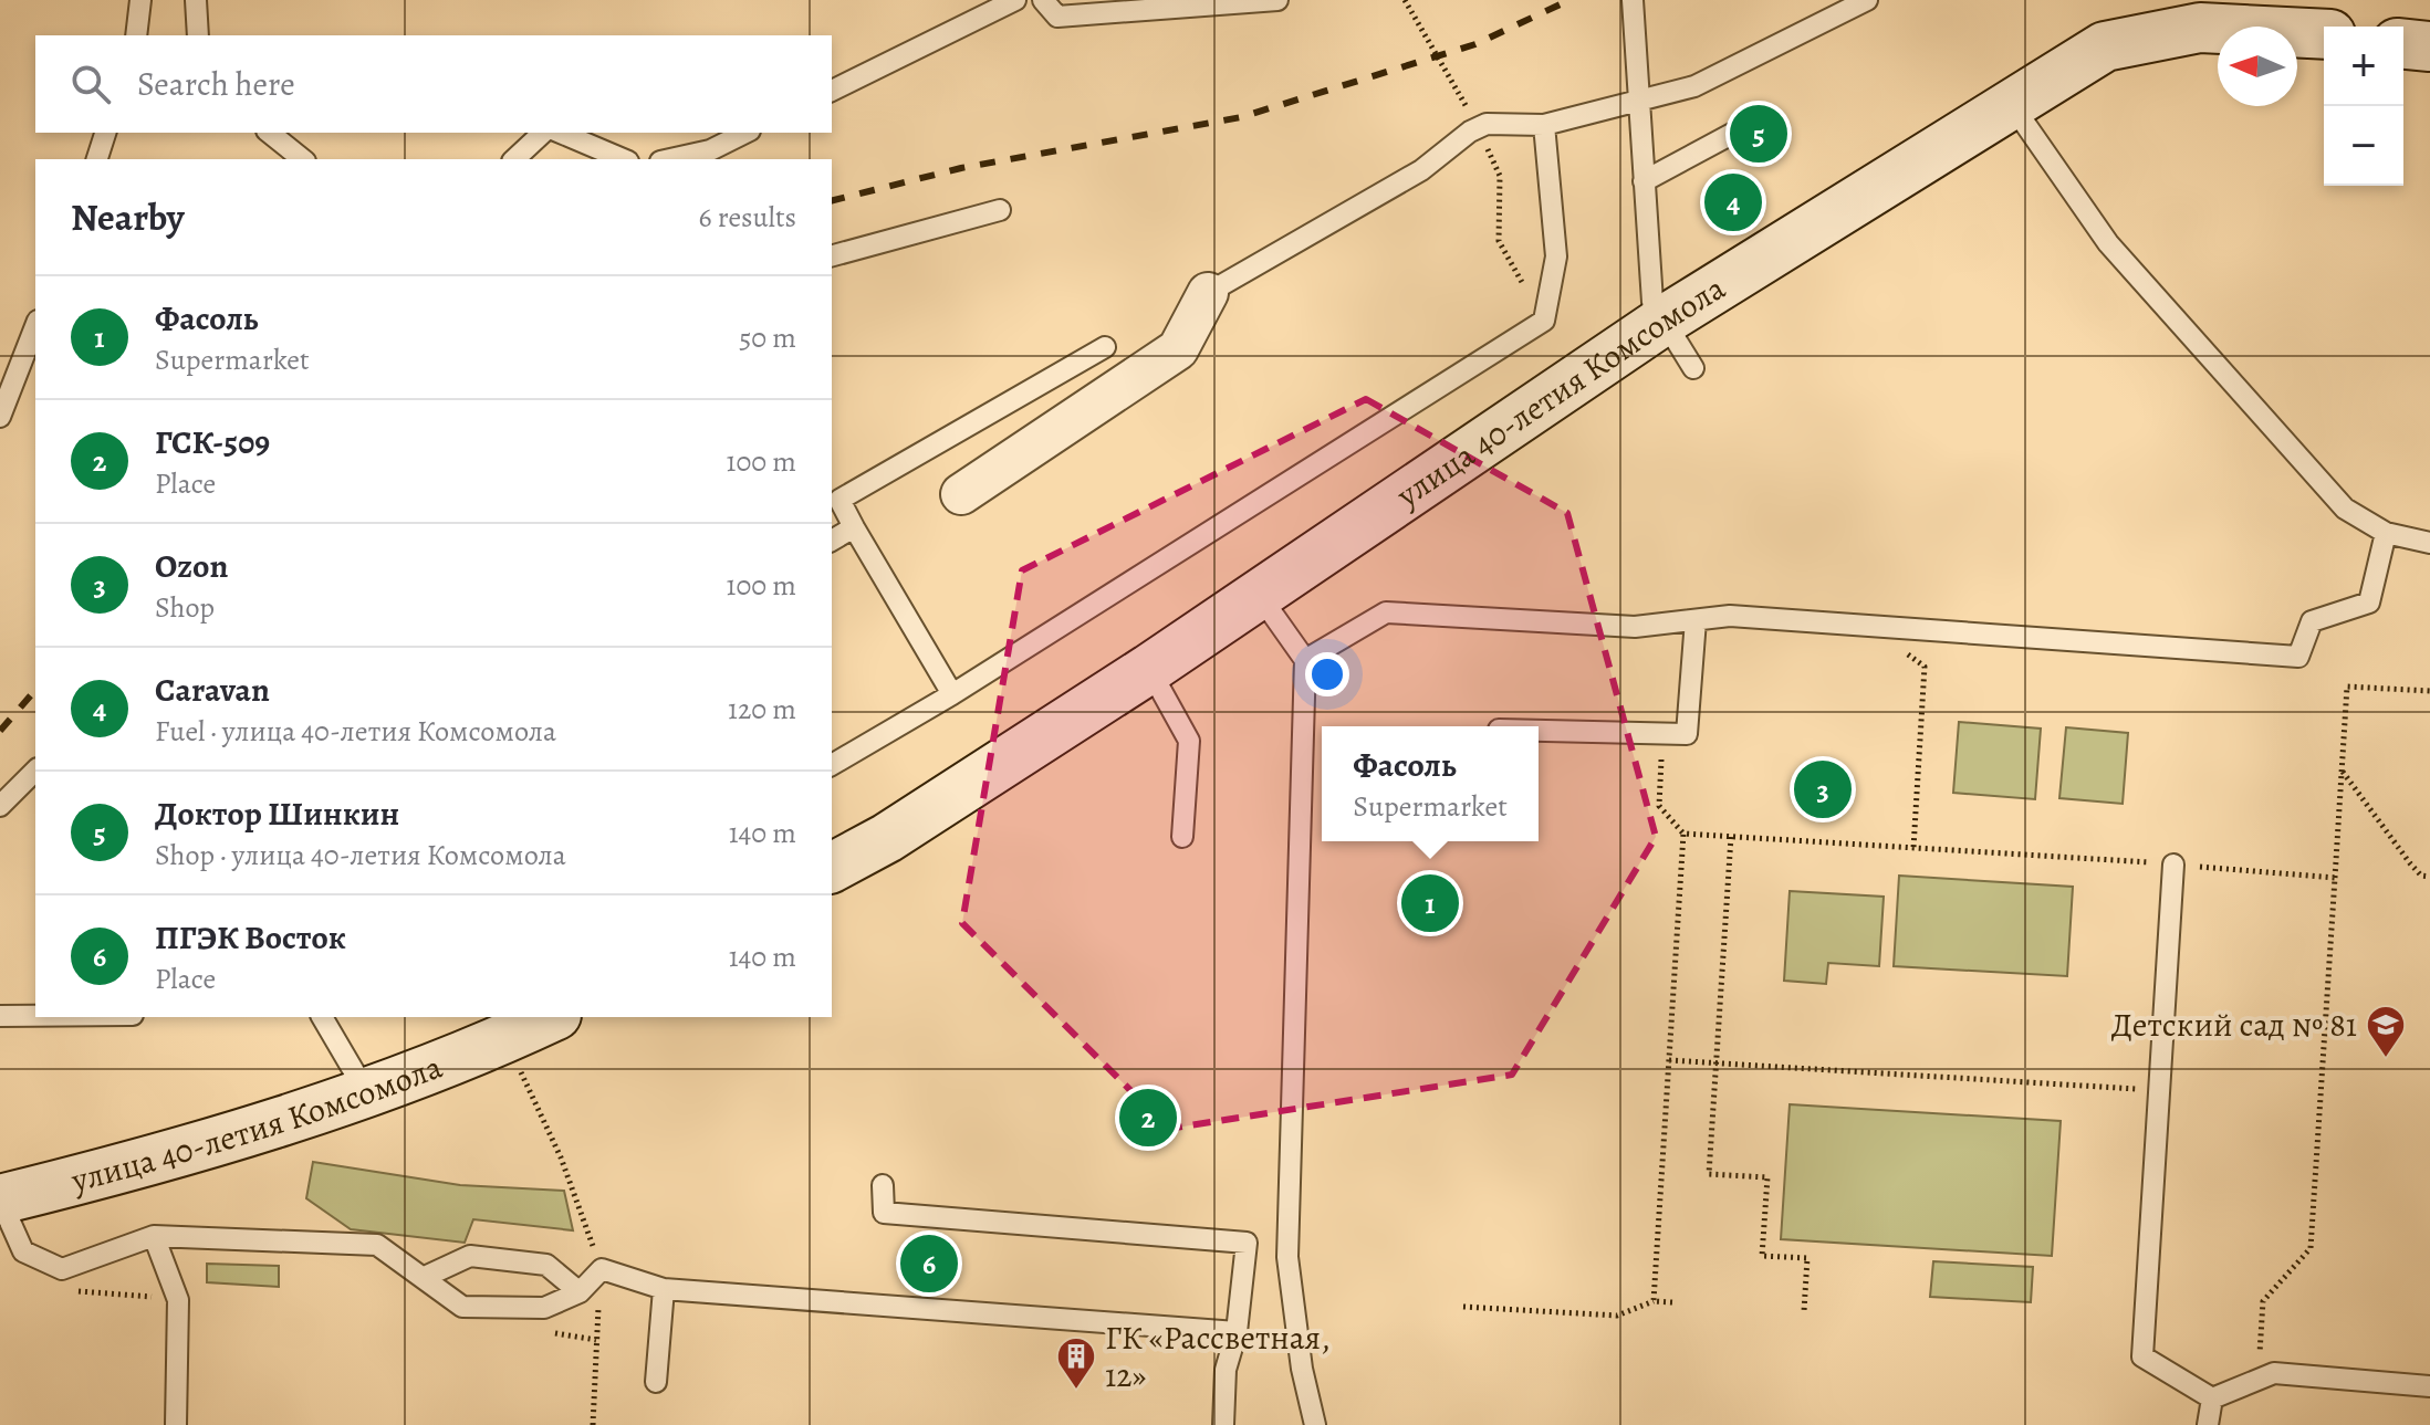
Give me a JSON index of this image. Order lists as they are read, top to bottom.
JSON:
{
  "streets": {
    "main road": ["улица 40-летия Комсомола"]
  },
  "places": {
    "school or university": ["Детский сад № 81"],
    "building": ["ГК «Рассветная, 12»"]
  },
  "north": "left",
  "page": {
    "map_buttons": ["+", "−"],
    "search": "Search here",
    "pins": [
      "5",
      "4",
      "3",
      "1",
      "2",
      "6"
    ],
    "heading": ["Nearby", "6 results"],
    "list": [
      {
        "mark": "1",
        "name": "Фасоль",
        "note": "Supermarket",
        "value": "50 m"
      },
      {
        "mark": "2",
        "name": "ГСК-509",
        "note": "Place",
        "value": "100 m"
      },
      {
        "mark": "3",
        "name": "Ozon",
        "note": "Shop",
        "value": "100 m"
      },
      {
        "mark": "4",
        "name": "Caravan",
        "note": "Fuel · улица 40-летия Комсомола",
        "value": "120 m"
      },
      {
        "mark": "5",
        "name": "Доктор Шинкин",
        "note": "Shop · улица 40-летия Комсомола",
        "value": "140 m"
      },
      {
        "mark": "6",
        "name": "ПГЭК Восток",
        "note": "Place",
        "value": "140 m"
      }
    ],
    "popup": ["Фасоль", "Supermarket"]
  }
}
